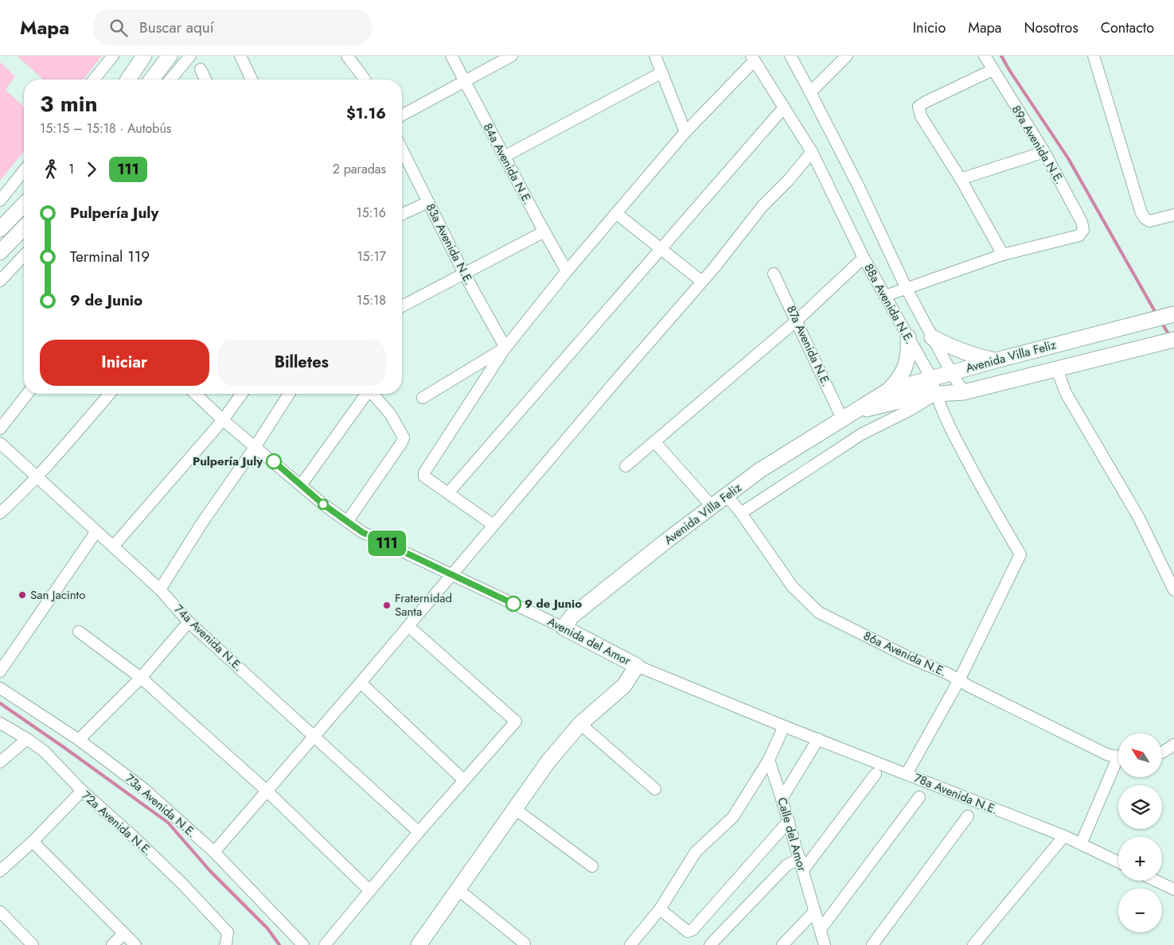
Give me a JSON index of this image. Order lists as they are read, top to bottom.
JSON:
{
  "streets": {
    "street": [
      "89a Avenida N.E.",
      "84a Avenida N.E.",
      "83a Avenida N.E.",
      "88a Avenida N.E.",
      "87a Avenida N.E.",
      "Avenida Villa Feliz",
      "74a Avenida N.E.",
      "Avenida del Amor",
      "86a Avenida N.E.",
      "78a Avenida N.E.",
      "73a Avenida N.E.",
      "72a Avenida N.E.",
      "Calle del Amor"
    ]
  },
  "crossings": [
    ["88a Avenida N.E.", "Avenida Villa Feliz"],
    ["88a Avenida N.E.", "86a Avenida N.E."],
    ["87a Avenida N.E.", "Avenida Villa Feliz"],
    ["Avenida Villa Feliz", "Avenida del Amor"],
    ["Avenida Villa Feliz", "86a Avenida N.E."],
    ["Avenida del Amor", "78a Avenida N.E."]
  ],
  "places": [
    "Pulpería July",
    "San Jacinto",
    "9 de Junio",
    "Fraternidad Santa"
  ],
  "lines": ["bus line 111"],
  "north": "top left",
  "page": {
    "header": "Mapa",
    "search": "Buscar aquí",
    "nav": [
      "Inicio",
      "Mapa",
      "Nosotros",
      "Contacto"
    ],
    "on_map": "111",
    "heading": ["3 min", "15:15 – 15:18 · Autobús", "$1.16"],
    "legs": ["1", "111", "2 paradas"],
    "list": [
      {
        "name": "Pulpería July",
        "value": "15:16"
      },
      {
        "name": "Terminal 119",
        "value": "15:17"
      },
      {
        "name": "9 de Junio",
        "value": "15:18"
      }
    ],
    "buttons": ["Iniciar", "Billetes"],
    "map_buttons": ["+", "−"]
  }
}
